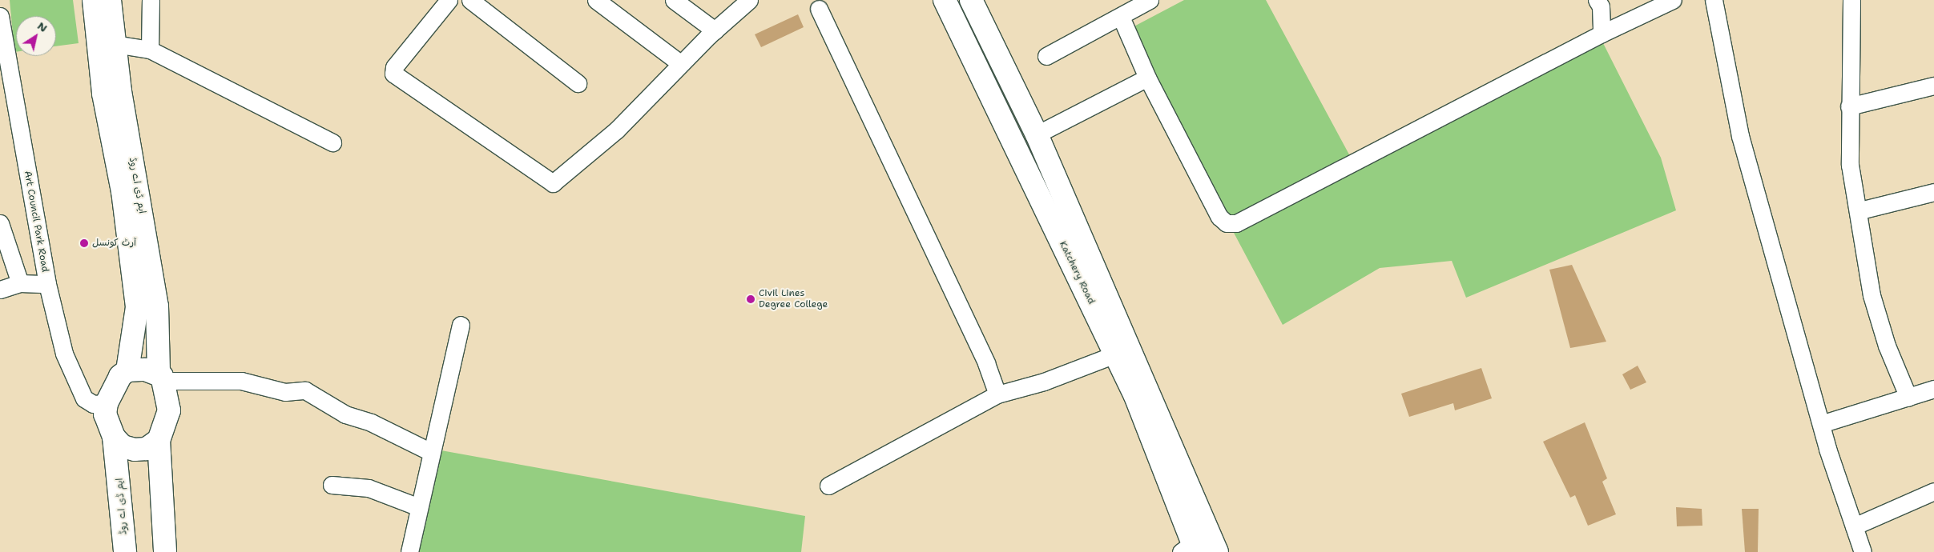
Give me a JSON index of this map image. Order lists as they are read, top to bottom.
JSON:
{
  "streets": {
    "main road": ["ایم ڈی اے روڈ", "Katchery Road"],
    "street": ["Art Council Park Road"]
  },
  "crossings": [
    ["ایم ڈی اے روڈ", "Art Council Park Road"]
  ],
  "places": ["آرٹ کونسل", "Civil Lines Degree College"],
  "north": "top right"
}
